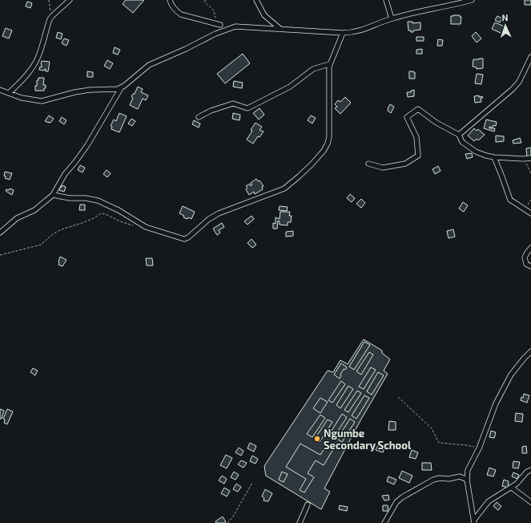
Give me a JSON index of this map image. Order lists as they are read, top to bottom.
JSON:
{
  "places": ["Ngumbe Secondary School"],
  "north": "top"
}
